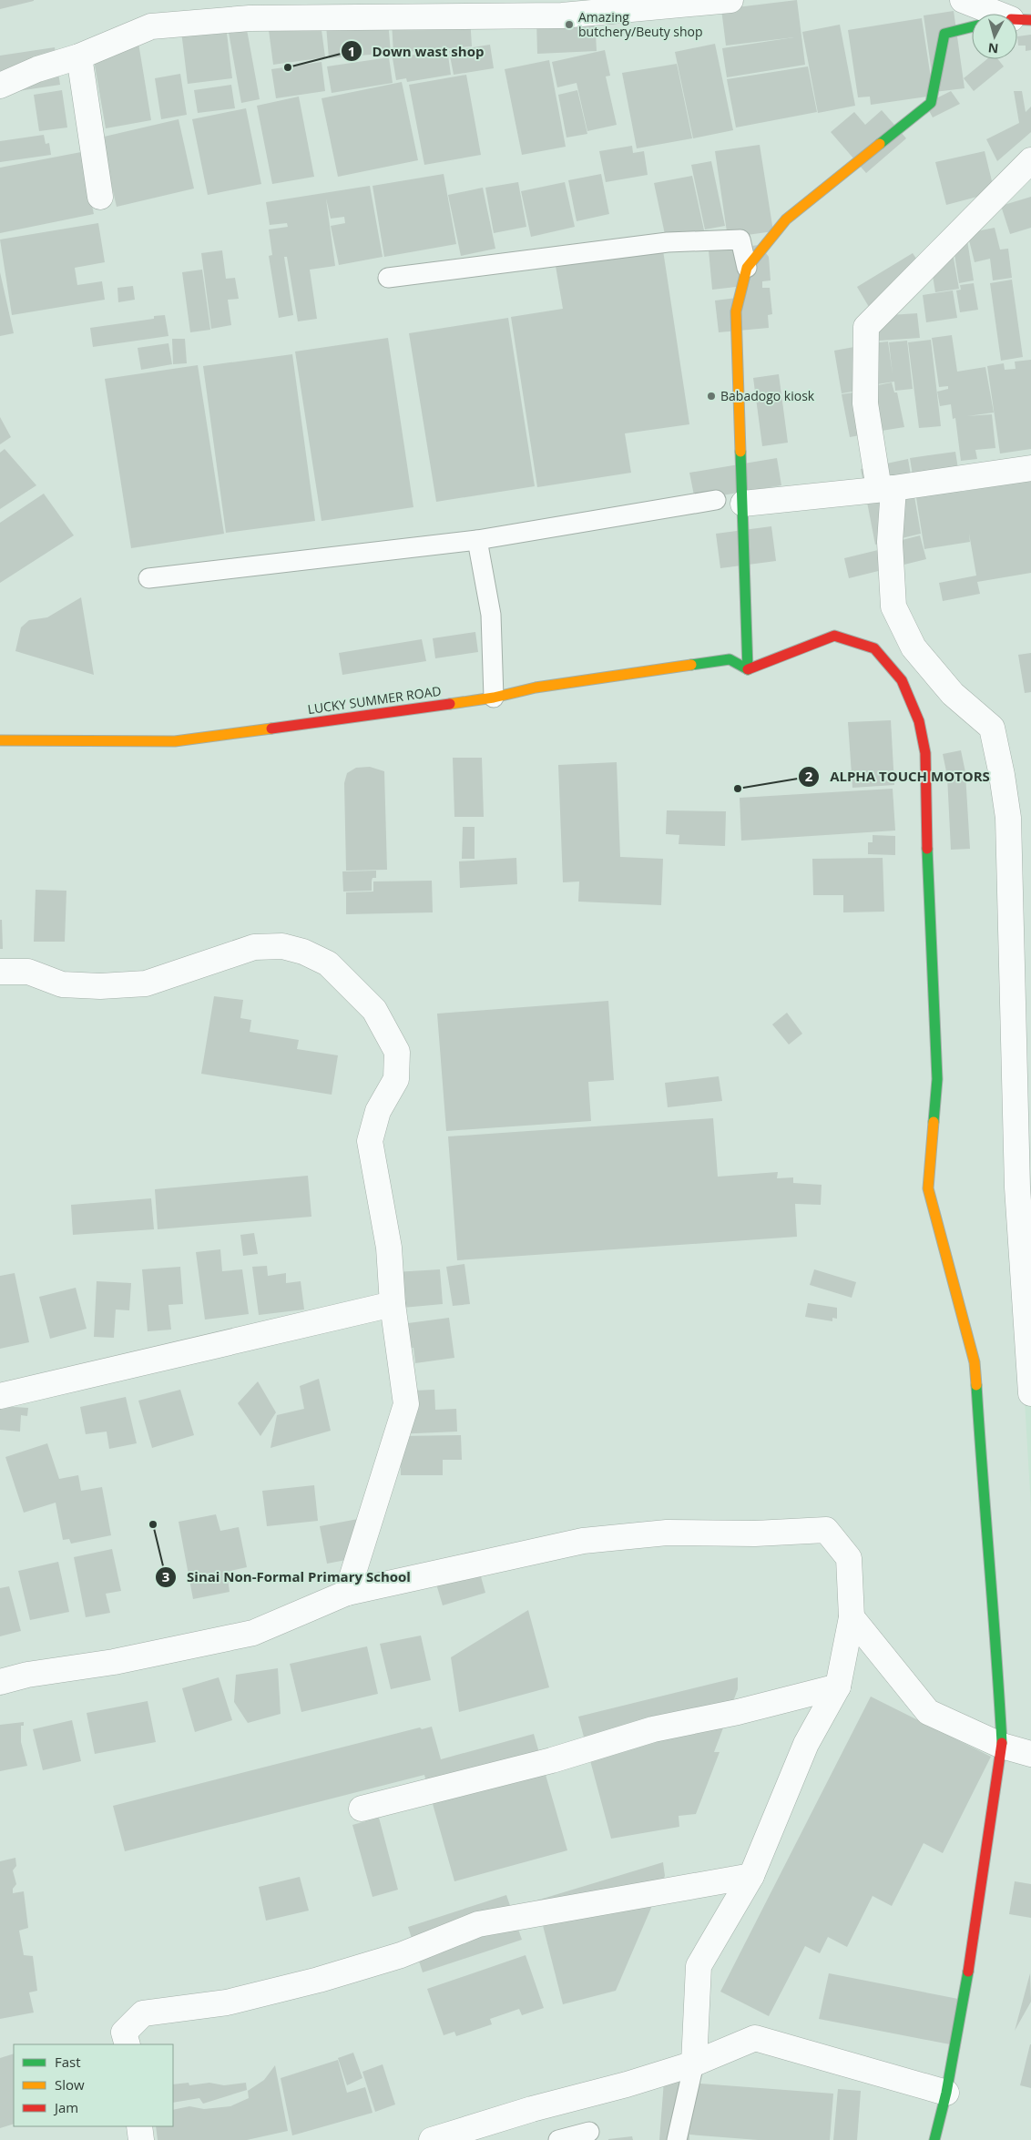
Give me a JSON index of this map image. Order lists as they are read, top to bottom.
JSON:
{
  "streets": {
    "street": ["LUCKY SUMMER ROAD"]
  },
  "places": [
    "Amazing butchery/Beuty shop",
    "Down wast shop",
    "Babadogo kiosk",
    "ALPHA TOUCH MOTORS",
    "Sinai Non-Formal Primary School"
  ],
  "legend": ["Fast", "Slow", "Jam"],
  "north": "bottom"
}
